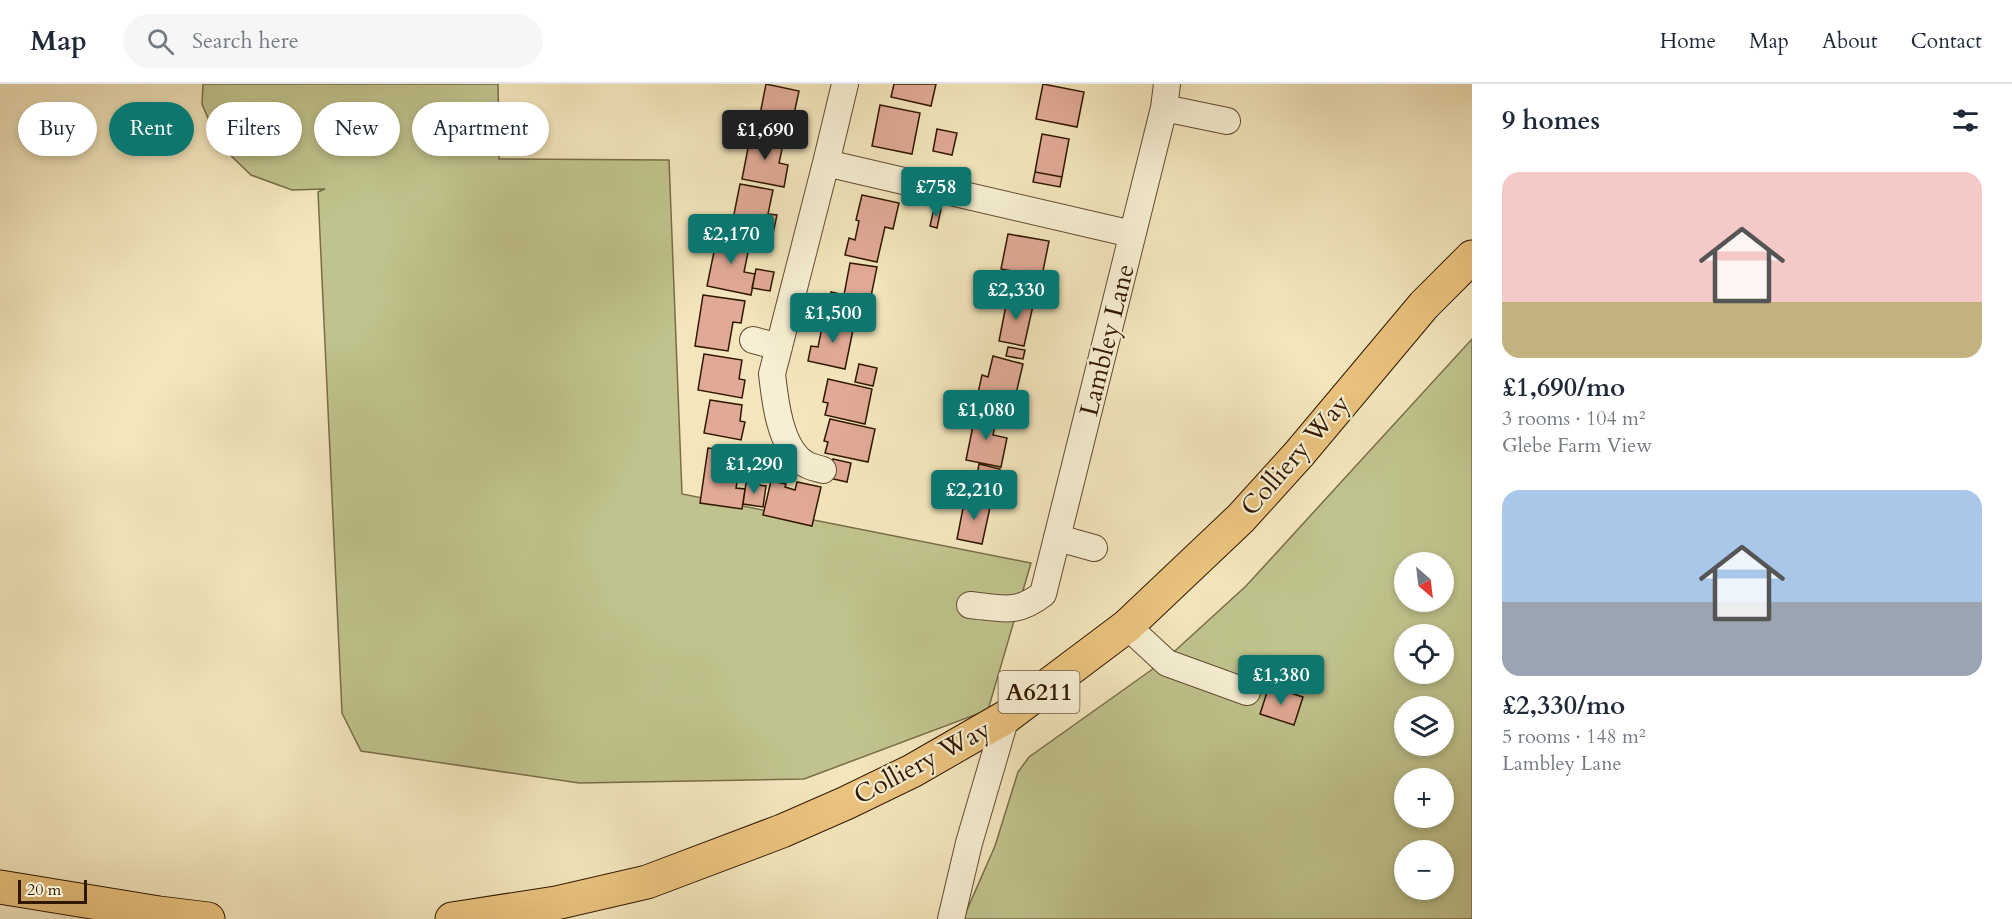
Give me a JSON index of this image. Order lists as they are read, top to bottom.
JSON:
{
  "streets": {
    "main road": ["Colliery Way", "A6211"],
    "street": ["Lambley Lane"]
  },
  "scale_bar": "20 m",
  "north": "bottom right",
  "page": {
    "header": "Map",
    "search": "Search here",
    "nav": [
      "Home",
      "Map",
      "About",
      "Contact"
    ],
    "heading": "9 homes",
    "chip": [
      "Buy",
      "Rent",
      "Filters",
      "New",
      "Apartment"
    ],
    "price": [
      "£1,690",
      "£758",
      "£2,170",
      "£2,330",
      "£1,500",
      "£1,080",
      "£1,290",
      "£2,210",
      "£1,380"
    ],
    "list": [
      {
        "name": "£1,690/mo",
        "note": "3 rooms · 104 m² · Glebe Farm View"
      },
      {
        "name": "£2,330/mo",
        "note": "5 rooms · 148 m² · Lambley Lane"
      }
    ],
    "map_buttons": ["+", "−"],
    "scale": "20 m"
  }
}
